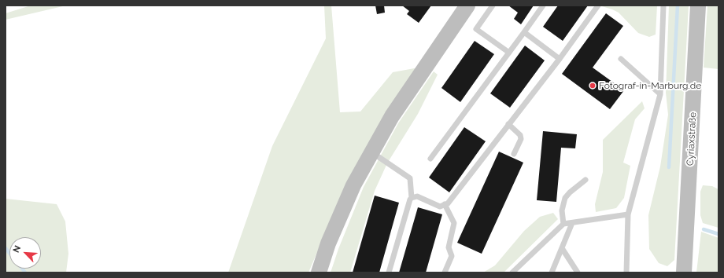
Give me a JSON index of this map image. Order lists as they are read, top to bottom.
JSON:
{
  "streets": {
    "street": ["Cyriaxstraße"]
  },
  "places": ["Fotograf-in-Marburg.de"],
  "north": "top left"
}
